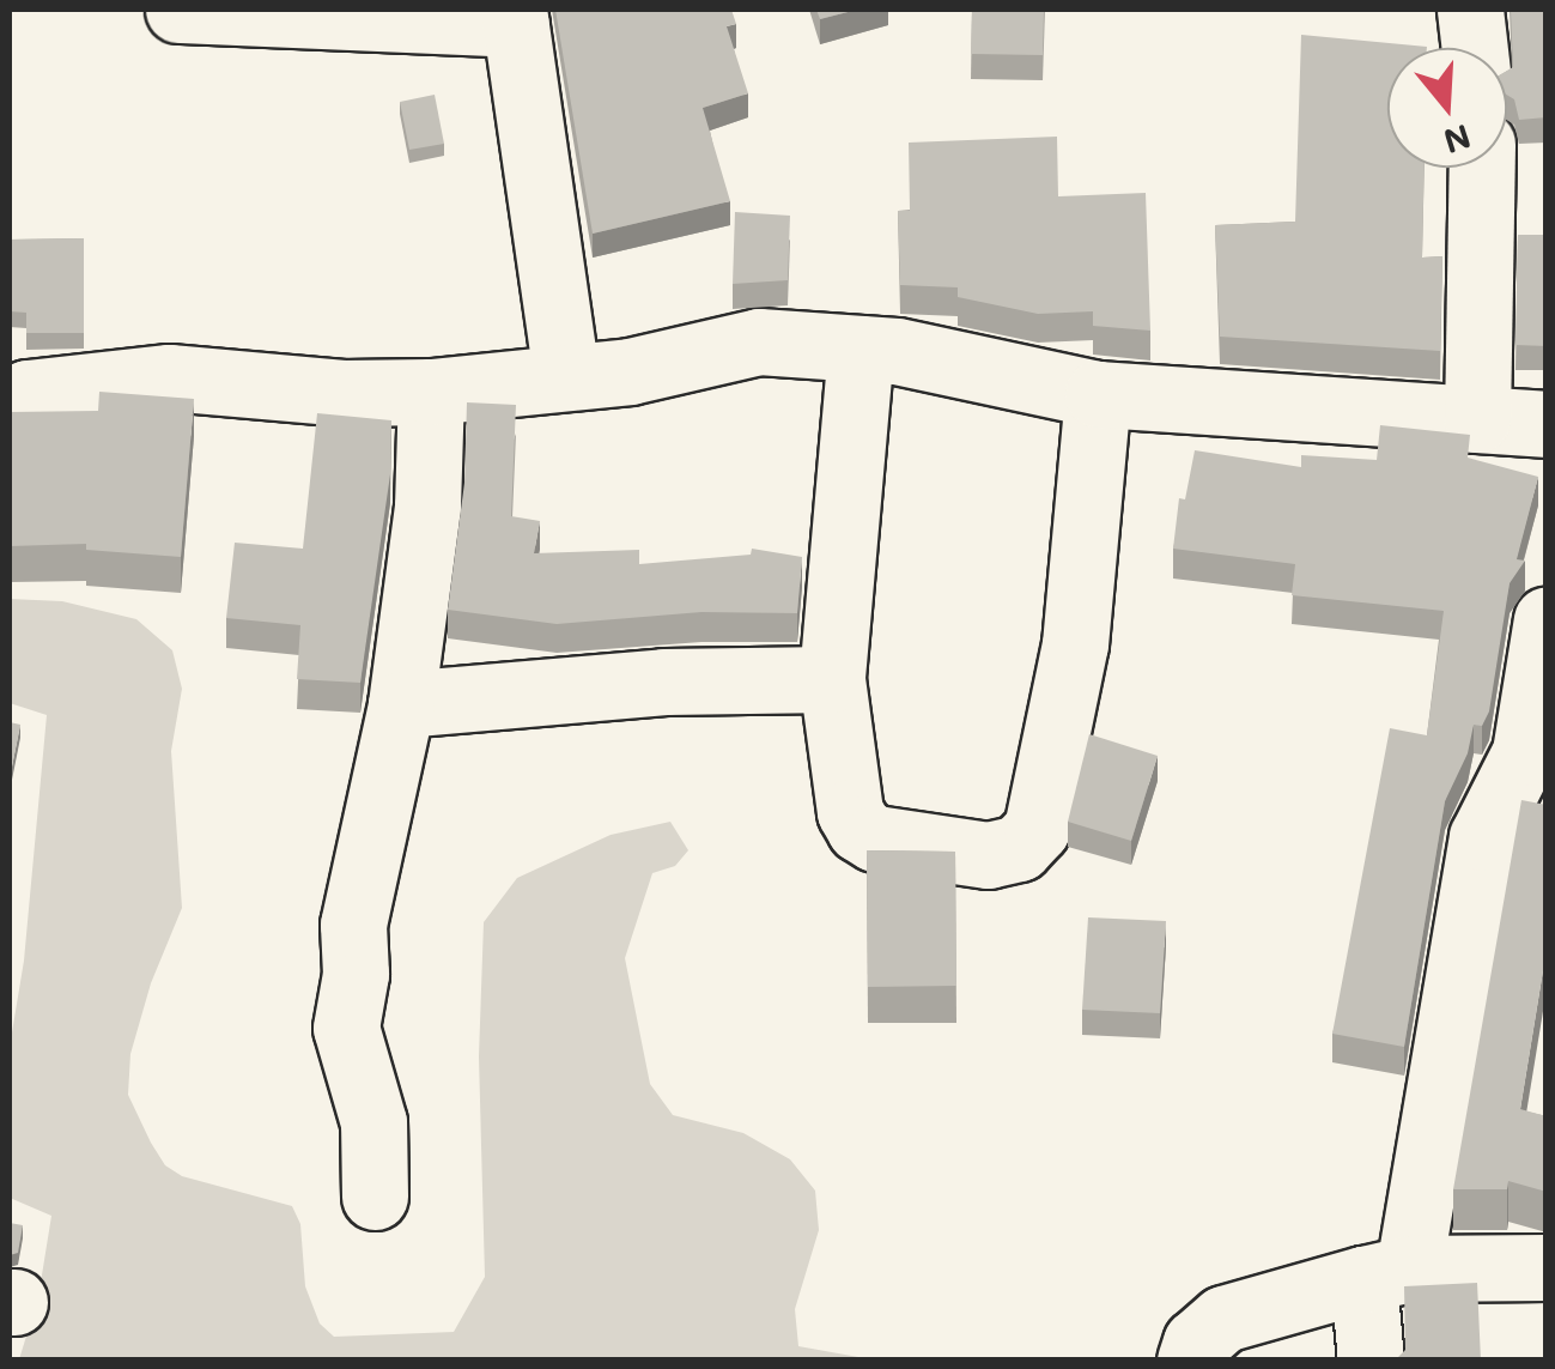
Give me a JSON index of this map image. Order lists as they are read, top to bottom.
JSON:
{
  "north": "bottom"
}
